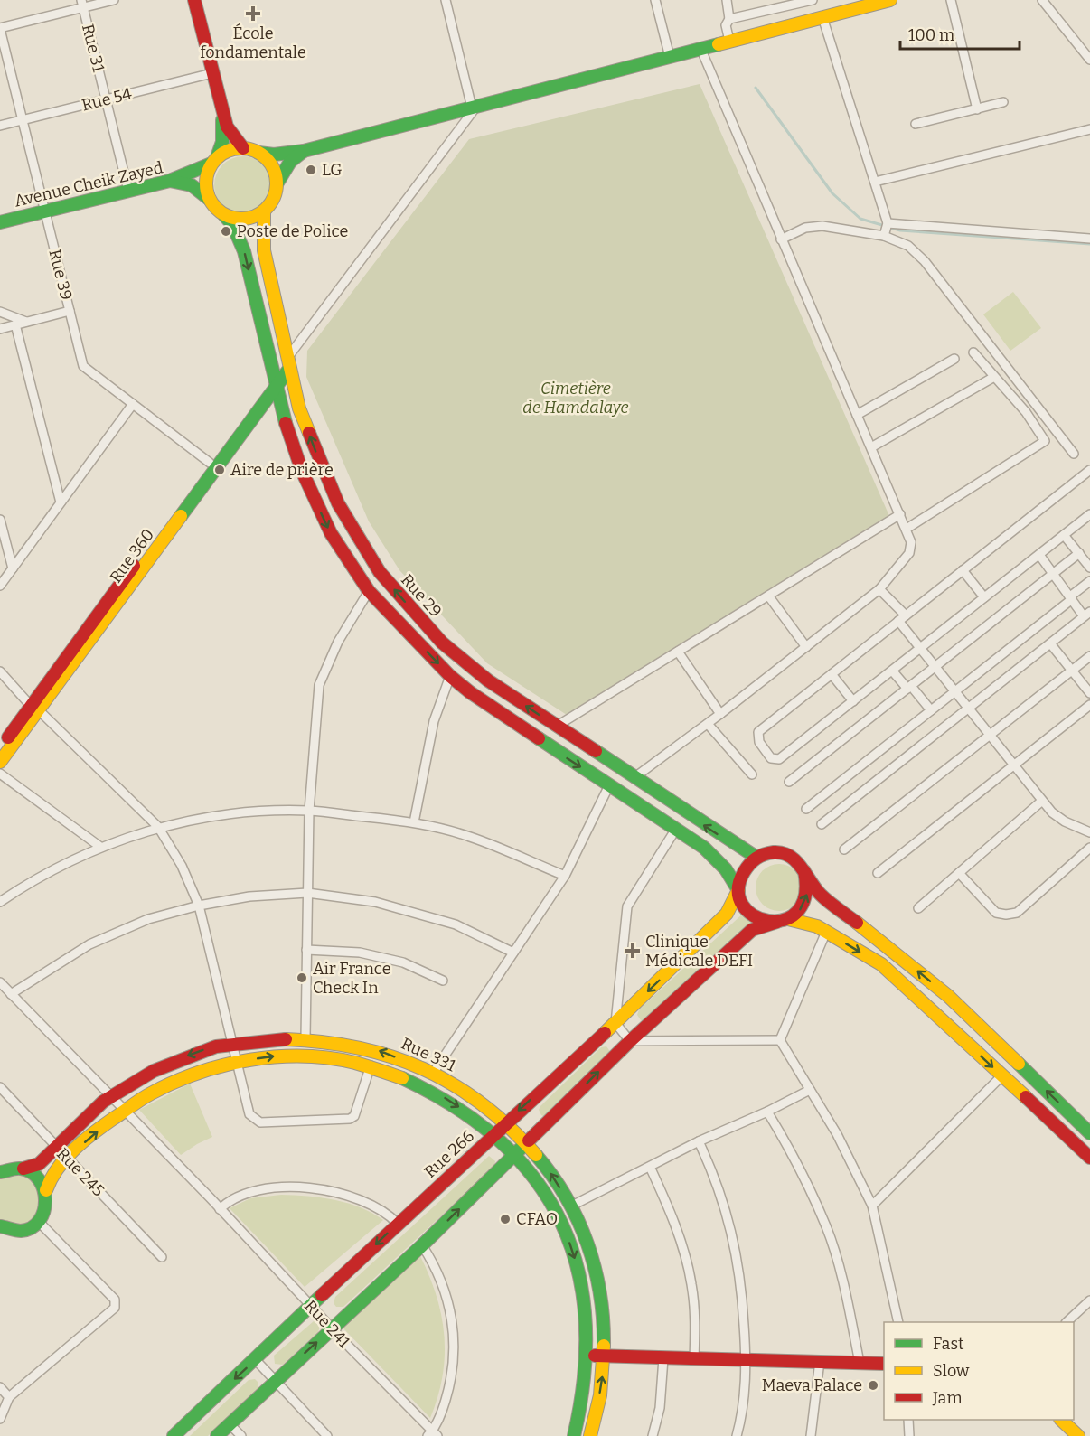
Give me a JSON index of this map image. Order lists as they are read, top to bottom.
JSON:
{
  "streets": {
    "main road": [
      "Avenue Cheik Zayed",
      "Rue 360",
      "Rue 29",
      "Rue 331",
      "Rue 266"
    ],
    "street": [
      "Rue 31",
      "Rue 54",
      "Rue 39",
      "Rue 245",
      "Rue 241"
    ]
  },
  "crossings": [
    ["Rue 31", "Rue 54"],
    ["Rue 31", "Avenue Cheik Zayed"],
    ["Rue 54", "Rue 39"],
    ["Avenue Cheik Zayed", "Rue 39"],
    ["Avenue Cheik Zayed", "Rue 29"],
    ["Rue 360", "Rue 29"],
    ["Rue 29", "Rue 266"],
    ["Rue 331", "Rue 266"],
    ["Rue 331", "Rue 245"],
    ["Rue 331", "Rue 241"],
    ["Rue 266", "Rue 241"]
  ],
  "parks": ["Cimetière de Hamdalaye"],
  "places": {
    "health": ["École fondamentale", "Clinique Médicale DEFI"],
    "other": [
      "LG",
      "Poste de Police",
      "Aire de prière",
      "Air France Check In",
      "CFAO",
      "Maeva Palace"
    ]
  },
  "legend": ["Fast", "Slow", "Jam"],
  "scale_bar": "100 m"
}
